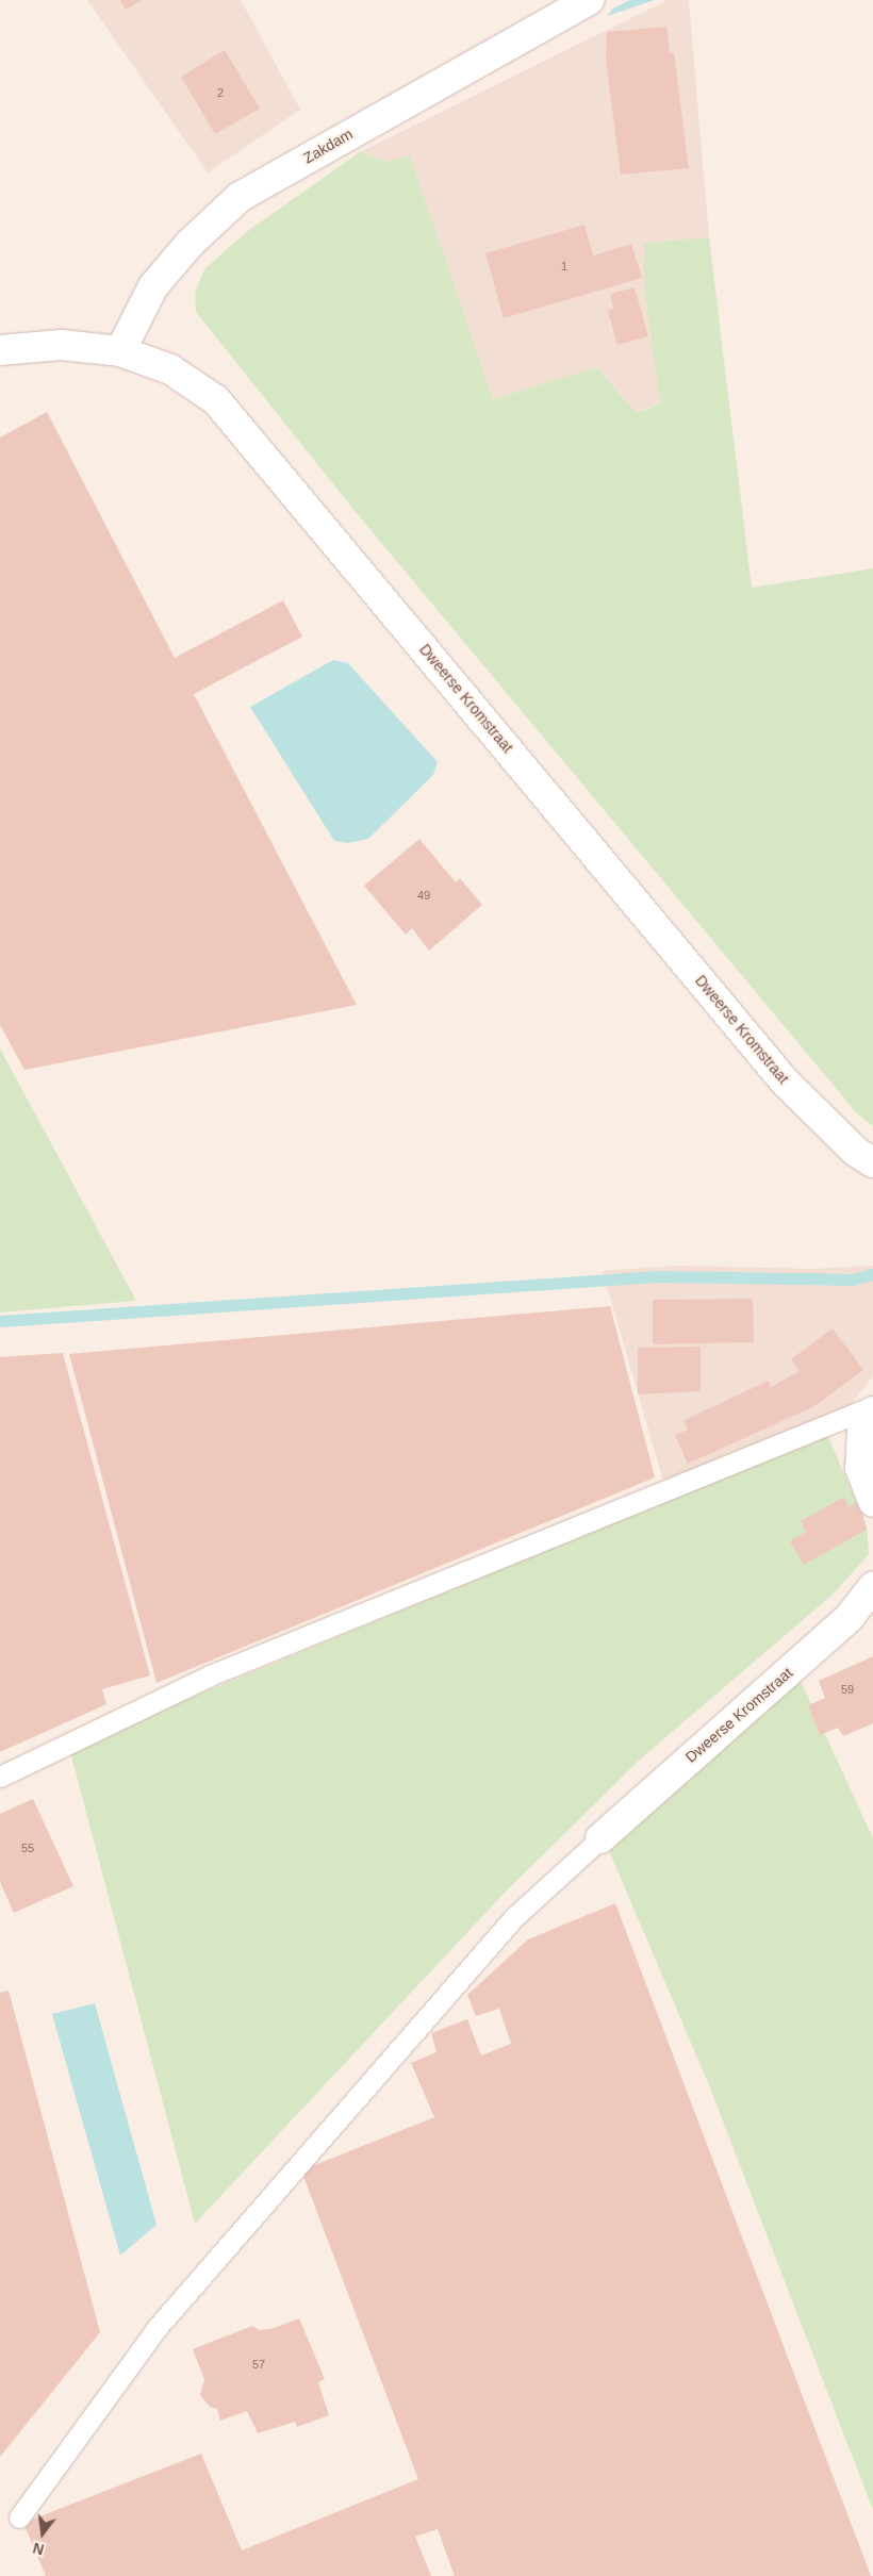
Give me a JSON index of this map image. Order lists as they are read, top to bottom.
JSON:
{
  "streets": {
    "street": ["Zakdam", "Dweerse Kromstraat"]
  },
  "crossings": [
    ["Zakdam", "Dweerse Kromstraat"]
  ],
  "house_numbers": [
    "2",
    "1",
    "49",
    "59",
    "55",
    "57"
  ],
  "north": "bottom"
}
